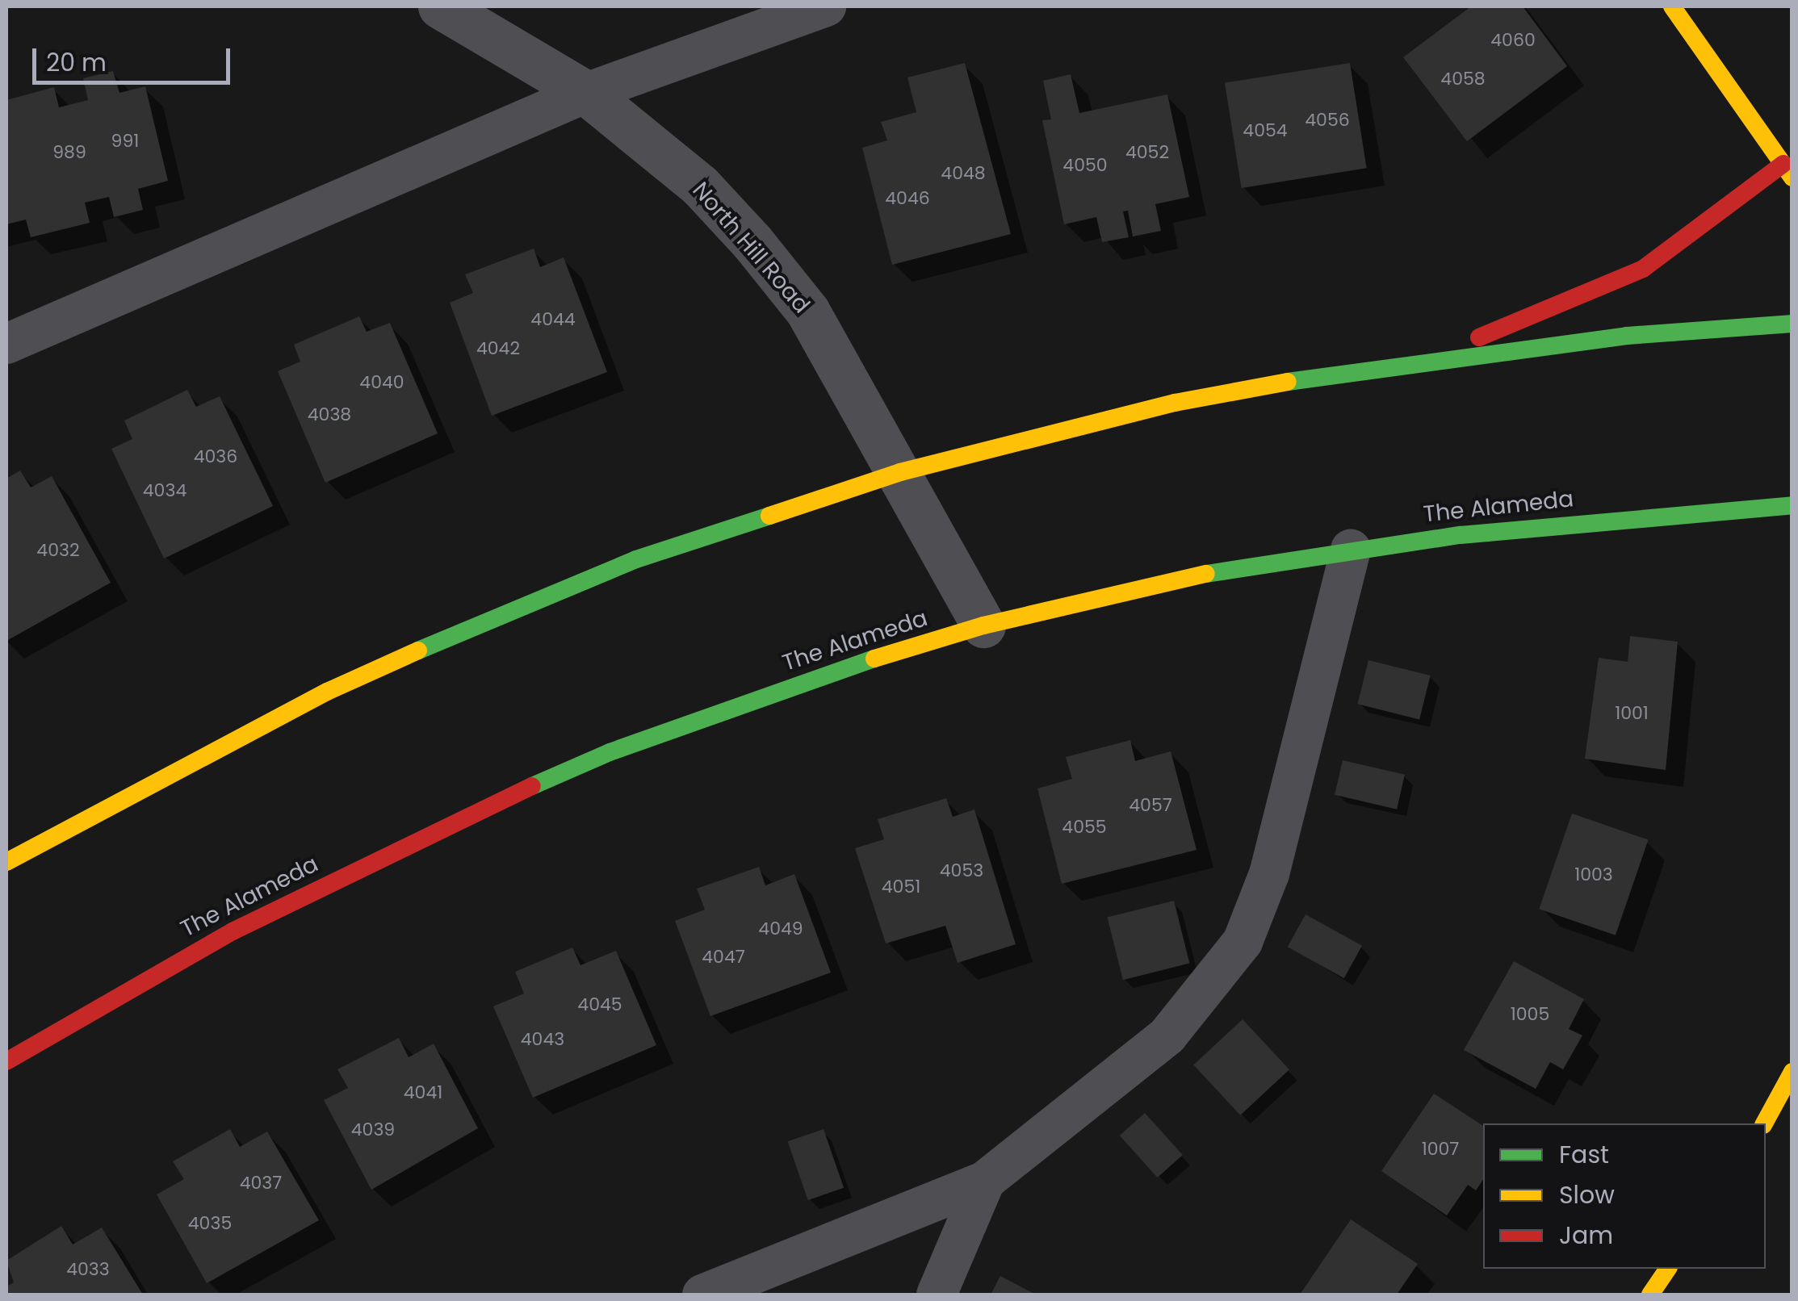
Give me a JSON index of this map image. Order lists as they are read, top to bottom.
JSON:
{
  "streets": {
    "main road": ["The Alameda"],
    "street": ["North Hill Road"]
  },
  "crossings": [
    ["North Hill Road", "The Alameda"]
  ],
  "house_numbers": [
    "4060",
    "4058",
    "4056",
    "4054",
    "991",
    "989",
    "4052",
    "4050",
    "4048",
    "4046",
    "4044",
    "4042",
    "4040",
    "4038",
    "4036",
    "4034",
    "4032",
    "1001",
    "4057",
    "4055",
    "4053",
    "1003",
    "4051",
    "4049",
    "4047",
    "4045",
    "1005",
    "4043",
    "4041",
    "4039",
    "1007",
    "4037",
    "4035",
    "4033"
  ],
  "legend": ["Fast", "Slow", "Jam"],
  "scale_bar": "20 m"
}
